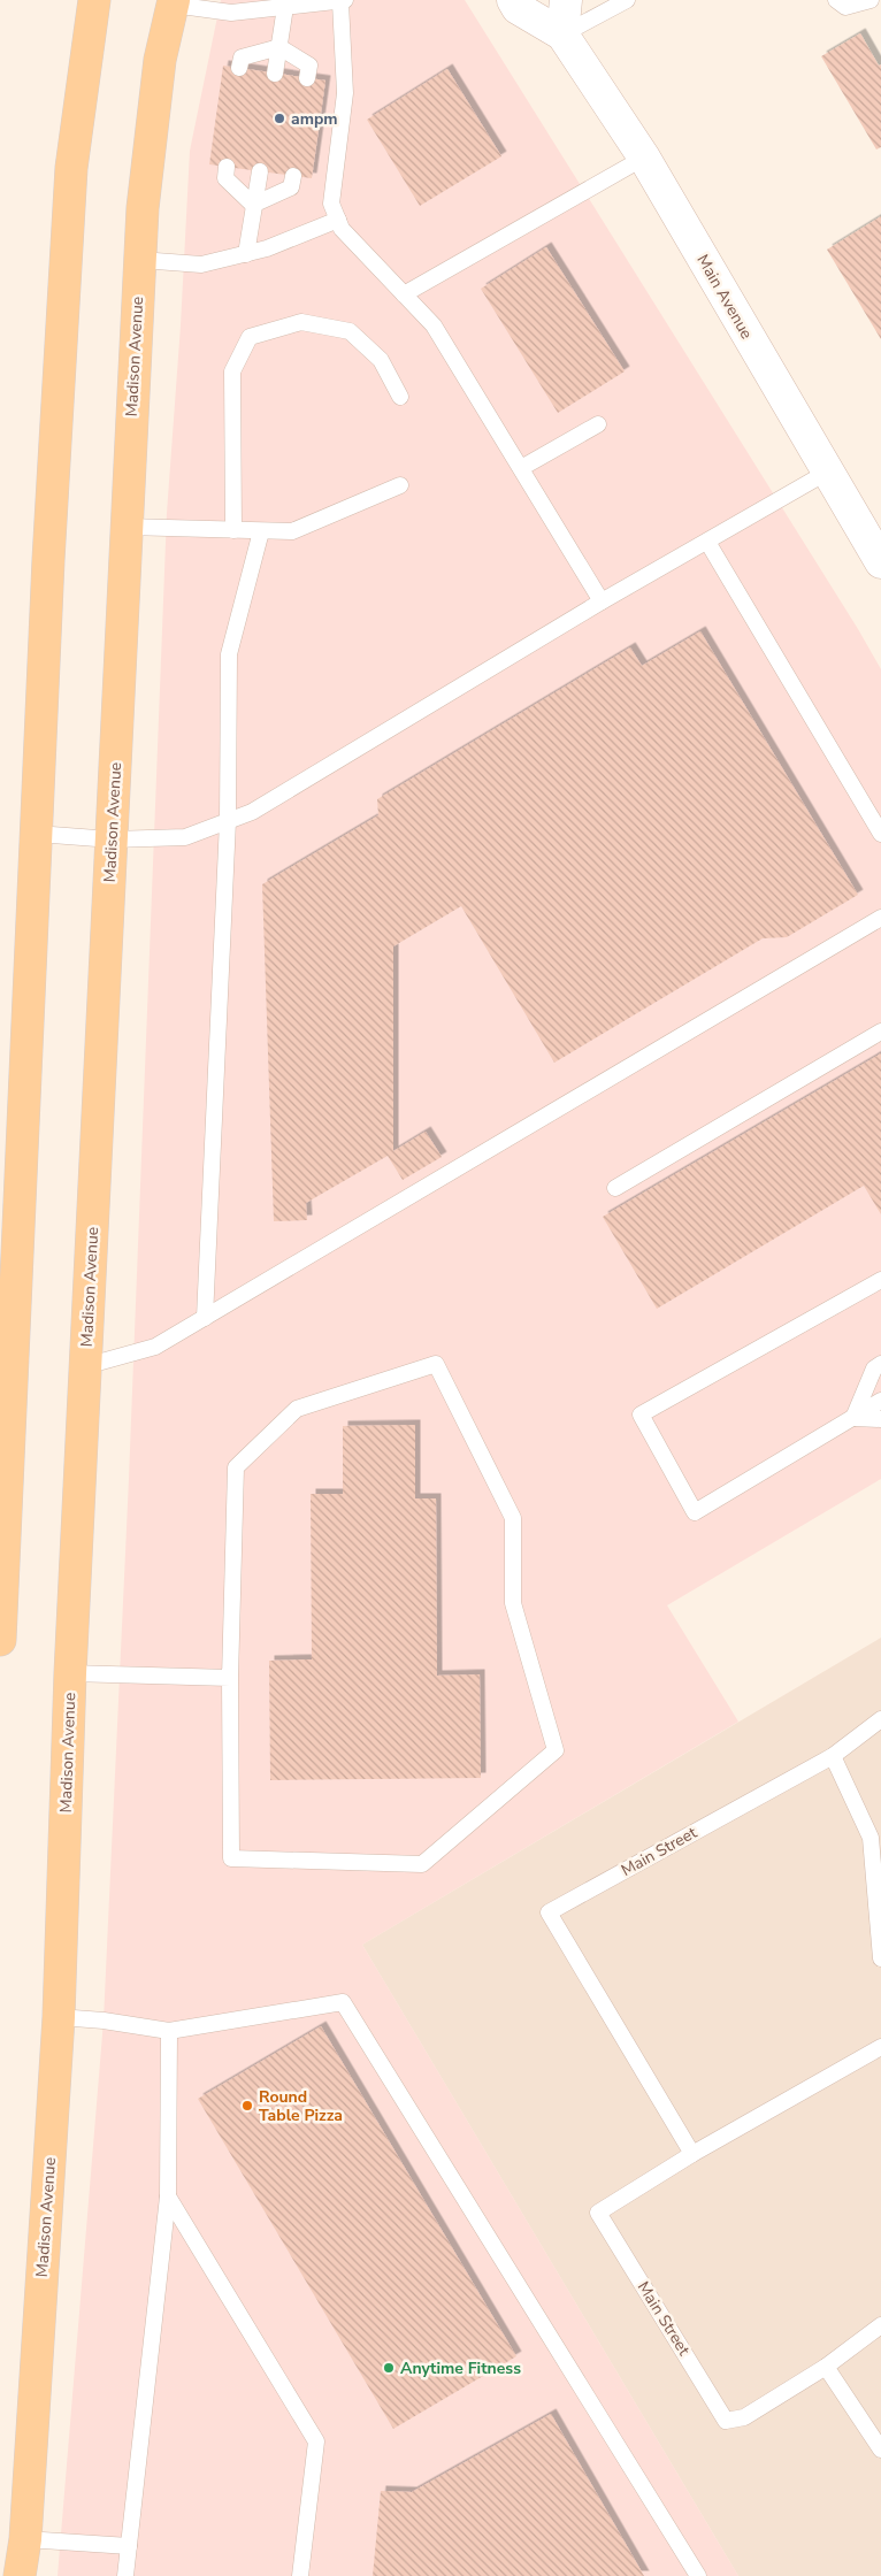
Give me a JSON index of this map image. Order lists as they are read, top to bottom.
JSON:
{
  "streets": {
    "main road": ["Madison Avenue"],
    "street": ["Main Avenue"],
    "lane": ["Main Street"]
  },
  "places": ["ampm", "Round Table Pizza", "Anytime Fitness"]
}
